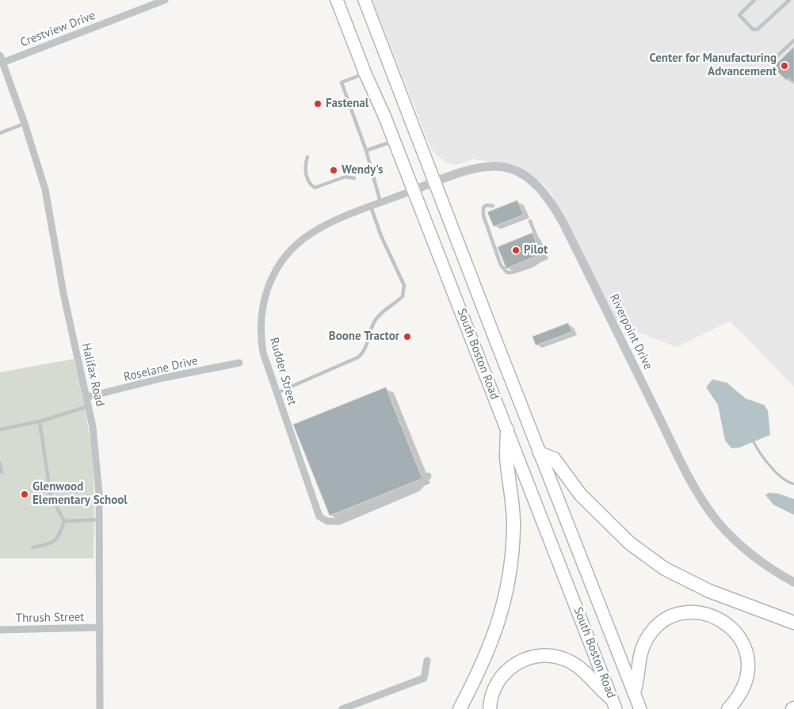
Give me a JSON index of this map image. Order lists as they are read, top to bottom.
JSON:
{
  "streets": {
    "highway": ["South Boston Road"],
    "street": [
      "Crestview Drive",
      "Riverpoint Drive",
      "Roselane Drive",
      "Rudder Street",
      "Halifax Road",
      "Thrush Street"
    ]
  },
  "crossings": [
    ["Crestview Drive", "Halifax Road"],
    ["Riverpoint Drive", "South Boston Road"],
    ["Riverpoint Drive", "Rudder Street"],
    ["South Boston Road", "Rudder Street"],
    ["Roselane Drive", "Halifax Road"],
    ["Halifax Road", "Thrush Street"]
  ],
  "places": [
    "Center for Manufacturing Advancement",
    "Fastenal",
    "Wendy's",
    "Pilot",
    "Boone Tractor",
    "Glenwood Elementary School"
  ]
}
